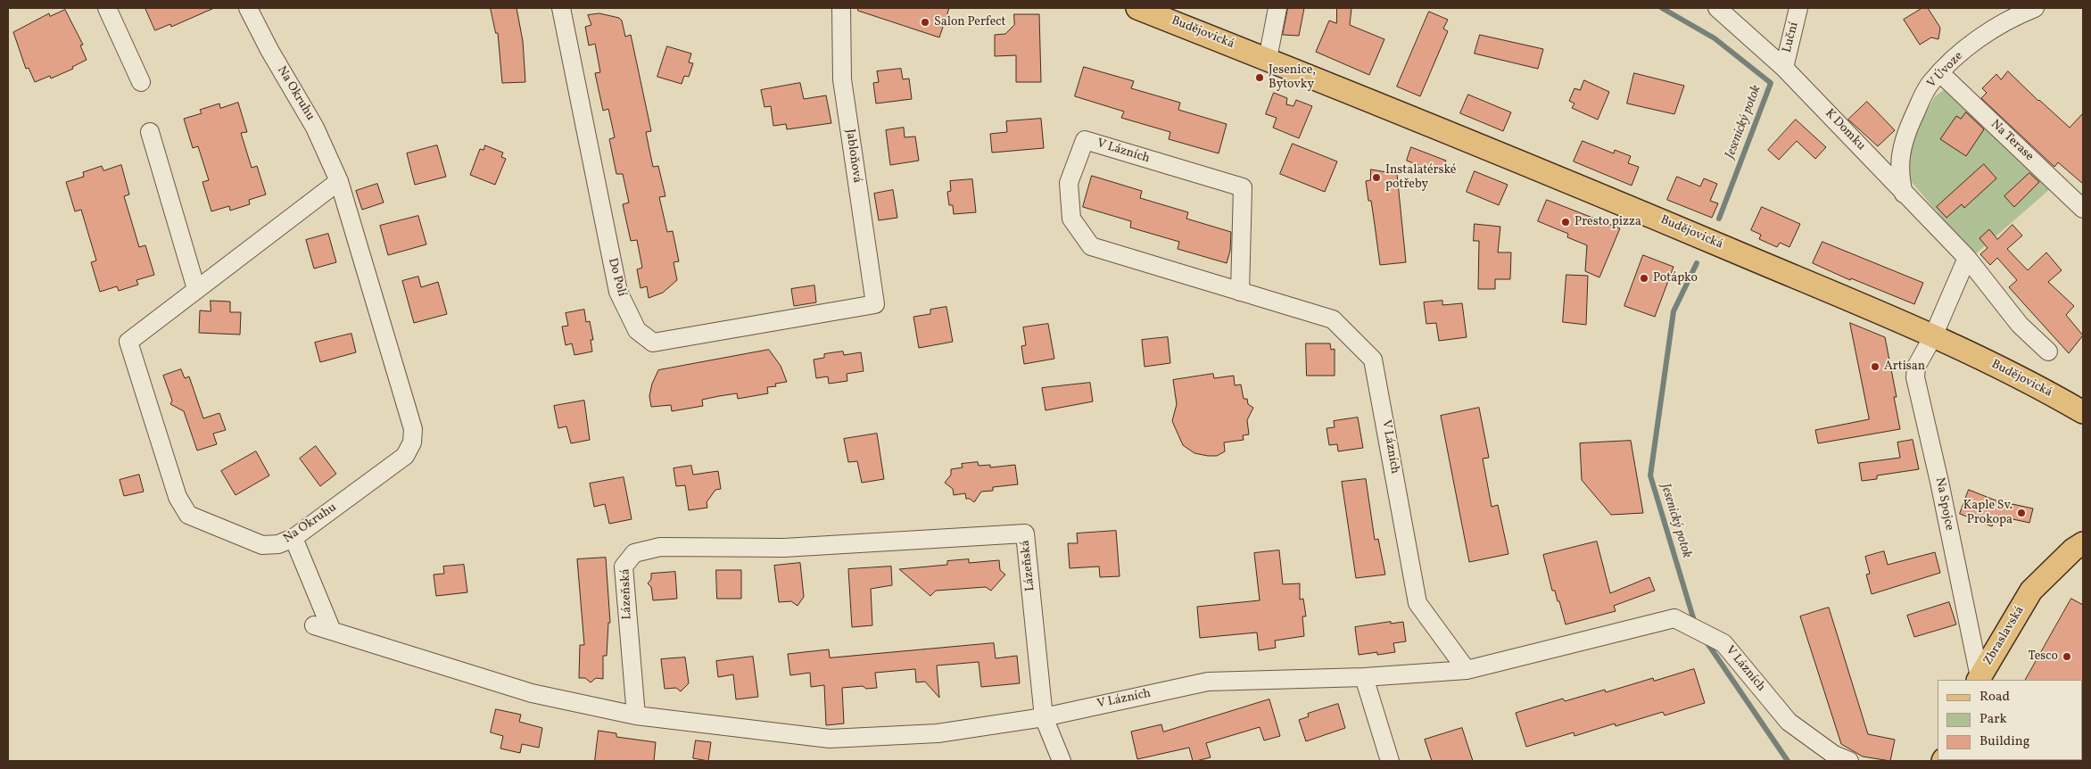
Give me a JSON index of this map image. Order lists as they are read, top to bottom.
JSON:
{
  "streets": {
    "main road": ["Budějovická", "Zbraslavská"],
    "street": [
      "Luční",
      "V Úvoze",
      "Na Okruhu",
      "K Domku",
      "Na Terase",
      "V Lázních",
      "Jabloňová",
      "Do Polí",
      "Na Spojce",
      "Lázeňská"
    ]
  },
  "crossings": [
    ["Budějovická", "Na Spojce"],
    ["Luční", "K Domku"],
    ["V Úvoze", "K Domku"],
    ["V Úvoze", "Na Terase"],
    ["V Lázních", "Lázeňská"],
    ["Jabloňová", "Do Polí"],
    ["Na Spojce", "Zbraslavská"]
  ],
  "water": ["Jesenický potok"],
  "places": [
    "Salon Perfect",
    "Jesenice, Bytovky",
    "Instalatérské potřeby",
    "Presto pizza",
    "Potápko",
    "Artisan",
    "Kaple Sv. Prokopa",
    "Tesco"
  ],
  "legend": ["Road", "Park", "Building"]
}
